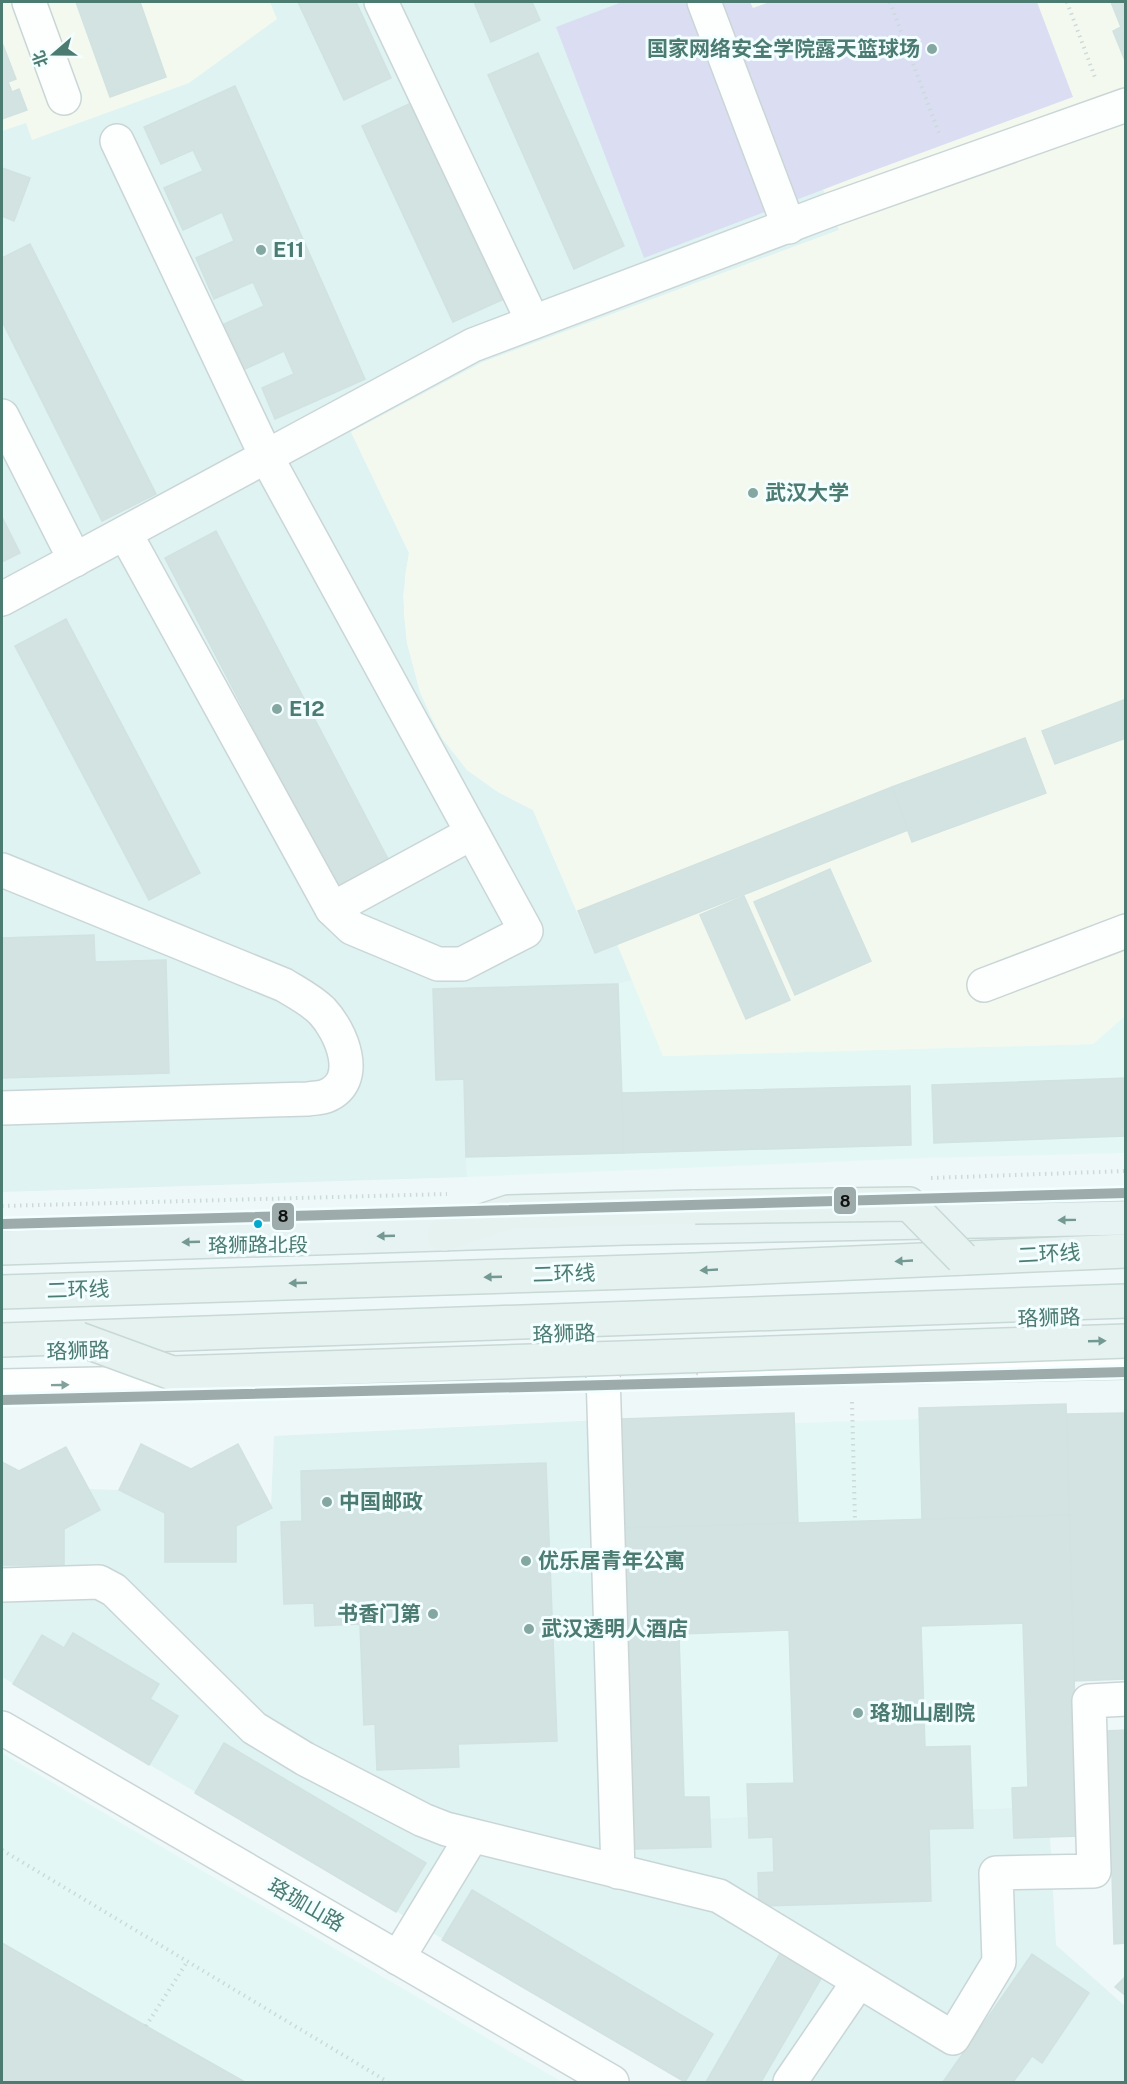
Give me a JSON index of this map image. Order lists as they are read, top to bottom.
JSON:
{
  "streets": {
    "highway": ["二环线"],
    "main road": ["珞狮路"],
    "street": ["珞珈山路"]
  },
  "places": [
    "国家网络安全学院露天篮球场",
    "E11",
    "武汉大学",
    "E12",
    "珞狮路北段",
    "中国邮政",
    "优乐居青年公寓",
    "书香门第",
    "武汉透明人酒店",
    "珞珈山剧院"
  ],
  "lines": ["transit line 8"],
  "north": "left"
}
